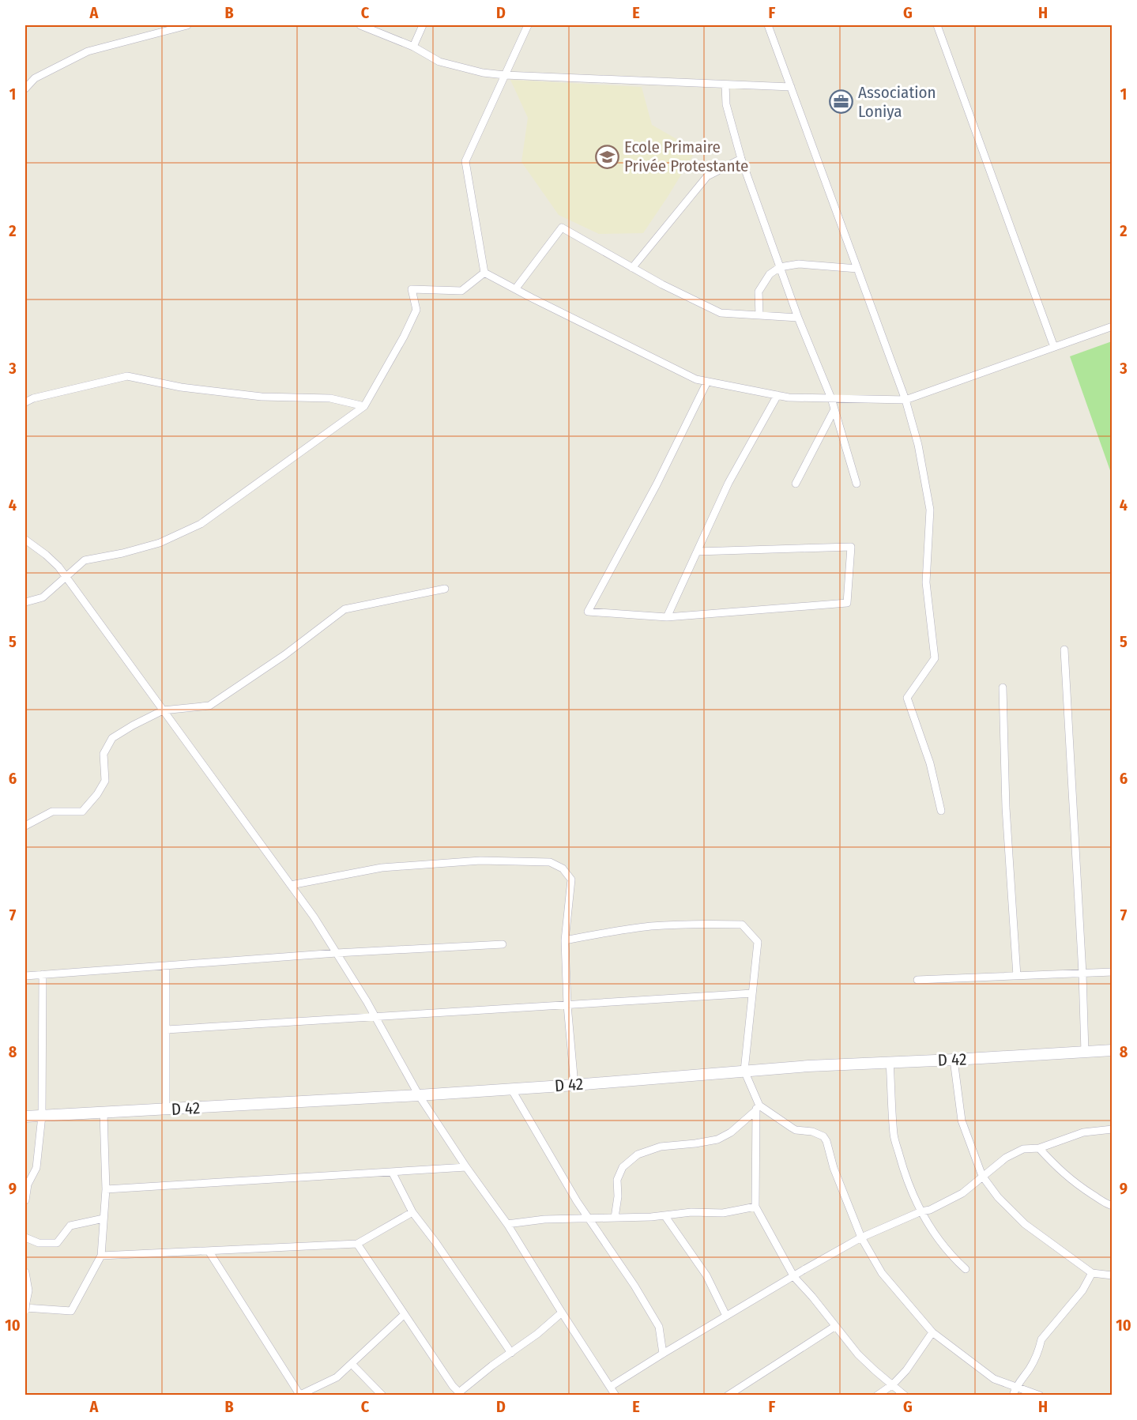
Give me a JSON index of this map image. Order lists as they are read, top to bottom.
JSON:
{
  "streets": {
    "street": ["D 42"]
  },
  "places": {
    "office": ["Association Loniya"],
    "school or university": ["Ecole Primaire Privée Protestante"]
  },
  "grid": {
    "columns": [
      "A",
      "B",
      "C",
      "D",
      "E",
      "F",
      "G",
      "H"
    ],
    "rows": [
      "1",
      "2",
      "3",
      "4",
      "5",
      "6",
      "7",
      "8",
      "9",
      "10"
    ]
  }
}
